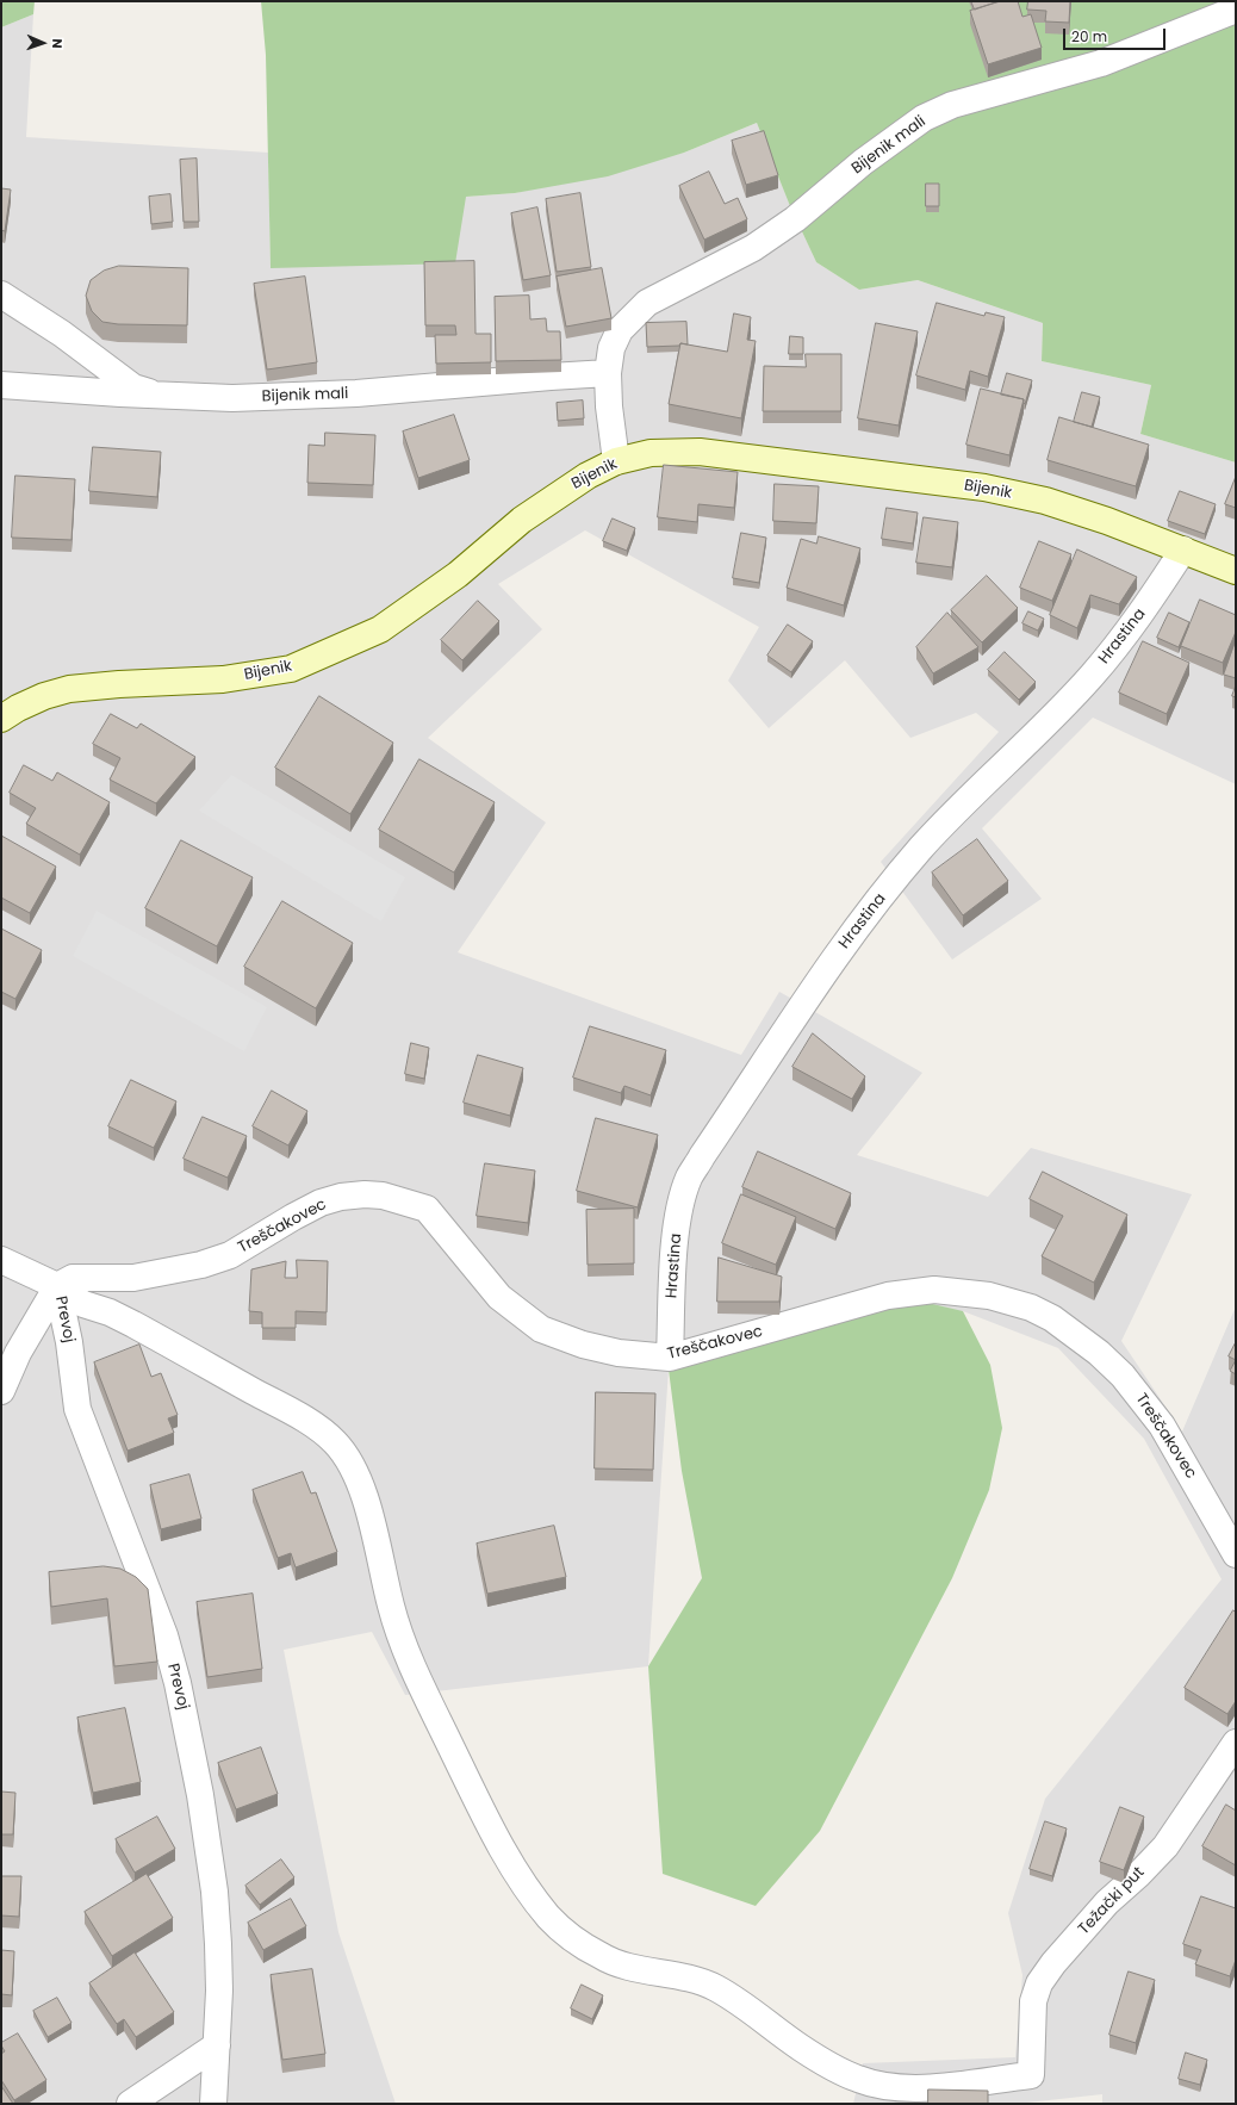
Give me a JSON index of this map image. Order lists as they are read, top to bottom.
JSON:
{
  "streets": {
    "main road": ["Bijenik"],
    "street": [
      "Bijenik mali",
      "Hrastina",
      "Treščakovec",
      "Prevoj",
      "Težački put"
    ]
  },
  "crossings": [
    ["Bijenik mali", "Bijenik"],
    ["Bijenik", "Hrastina"],
    ["Hrastina", "Treščakovec"],
    ["Treščakovec", "Prevoj"],
    ["Treščakovec", "Težački put"],
    ["Prevoj", "Težački put"]
  ],
  "scale_bar": "20 m",
  "north": "right"
}
